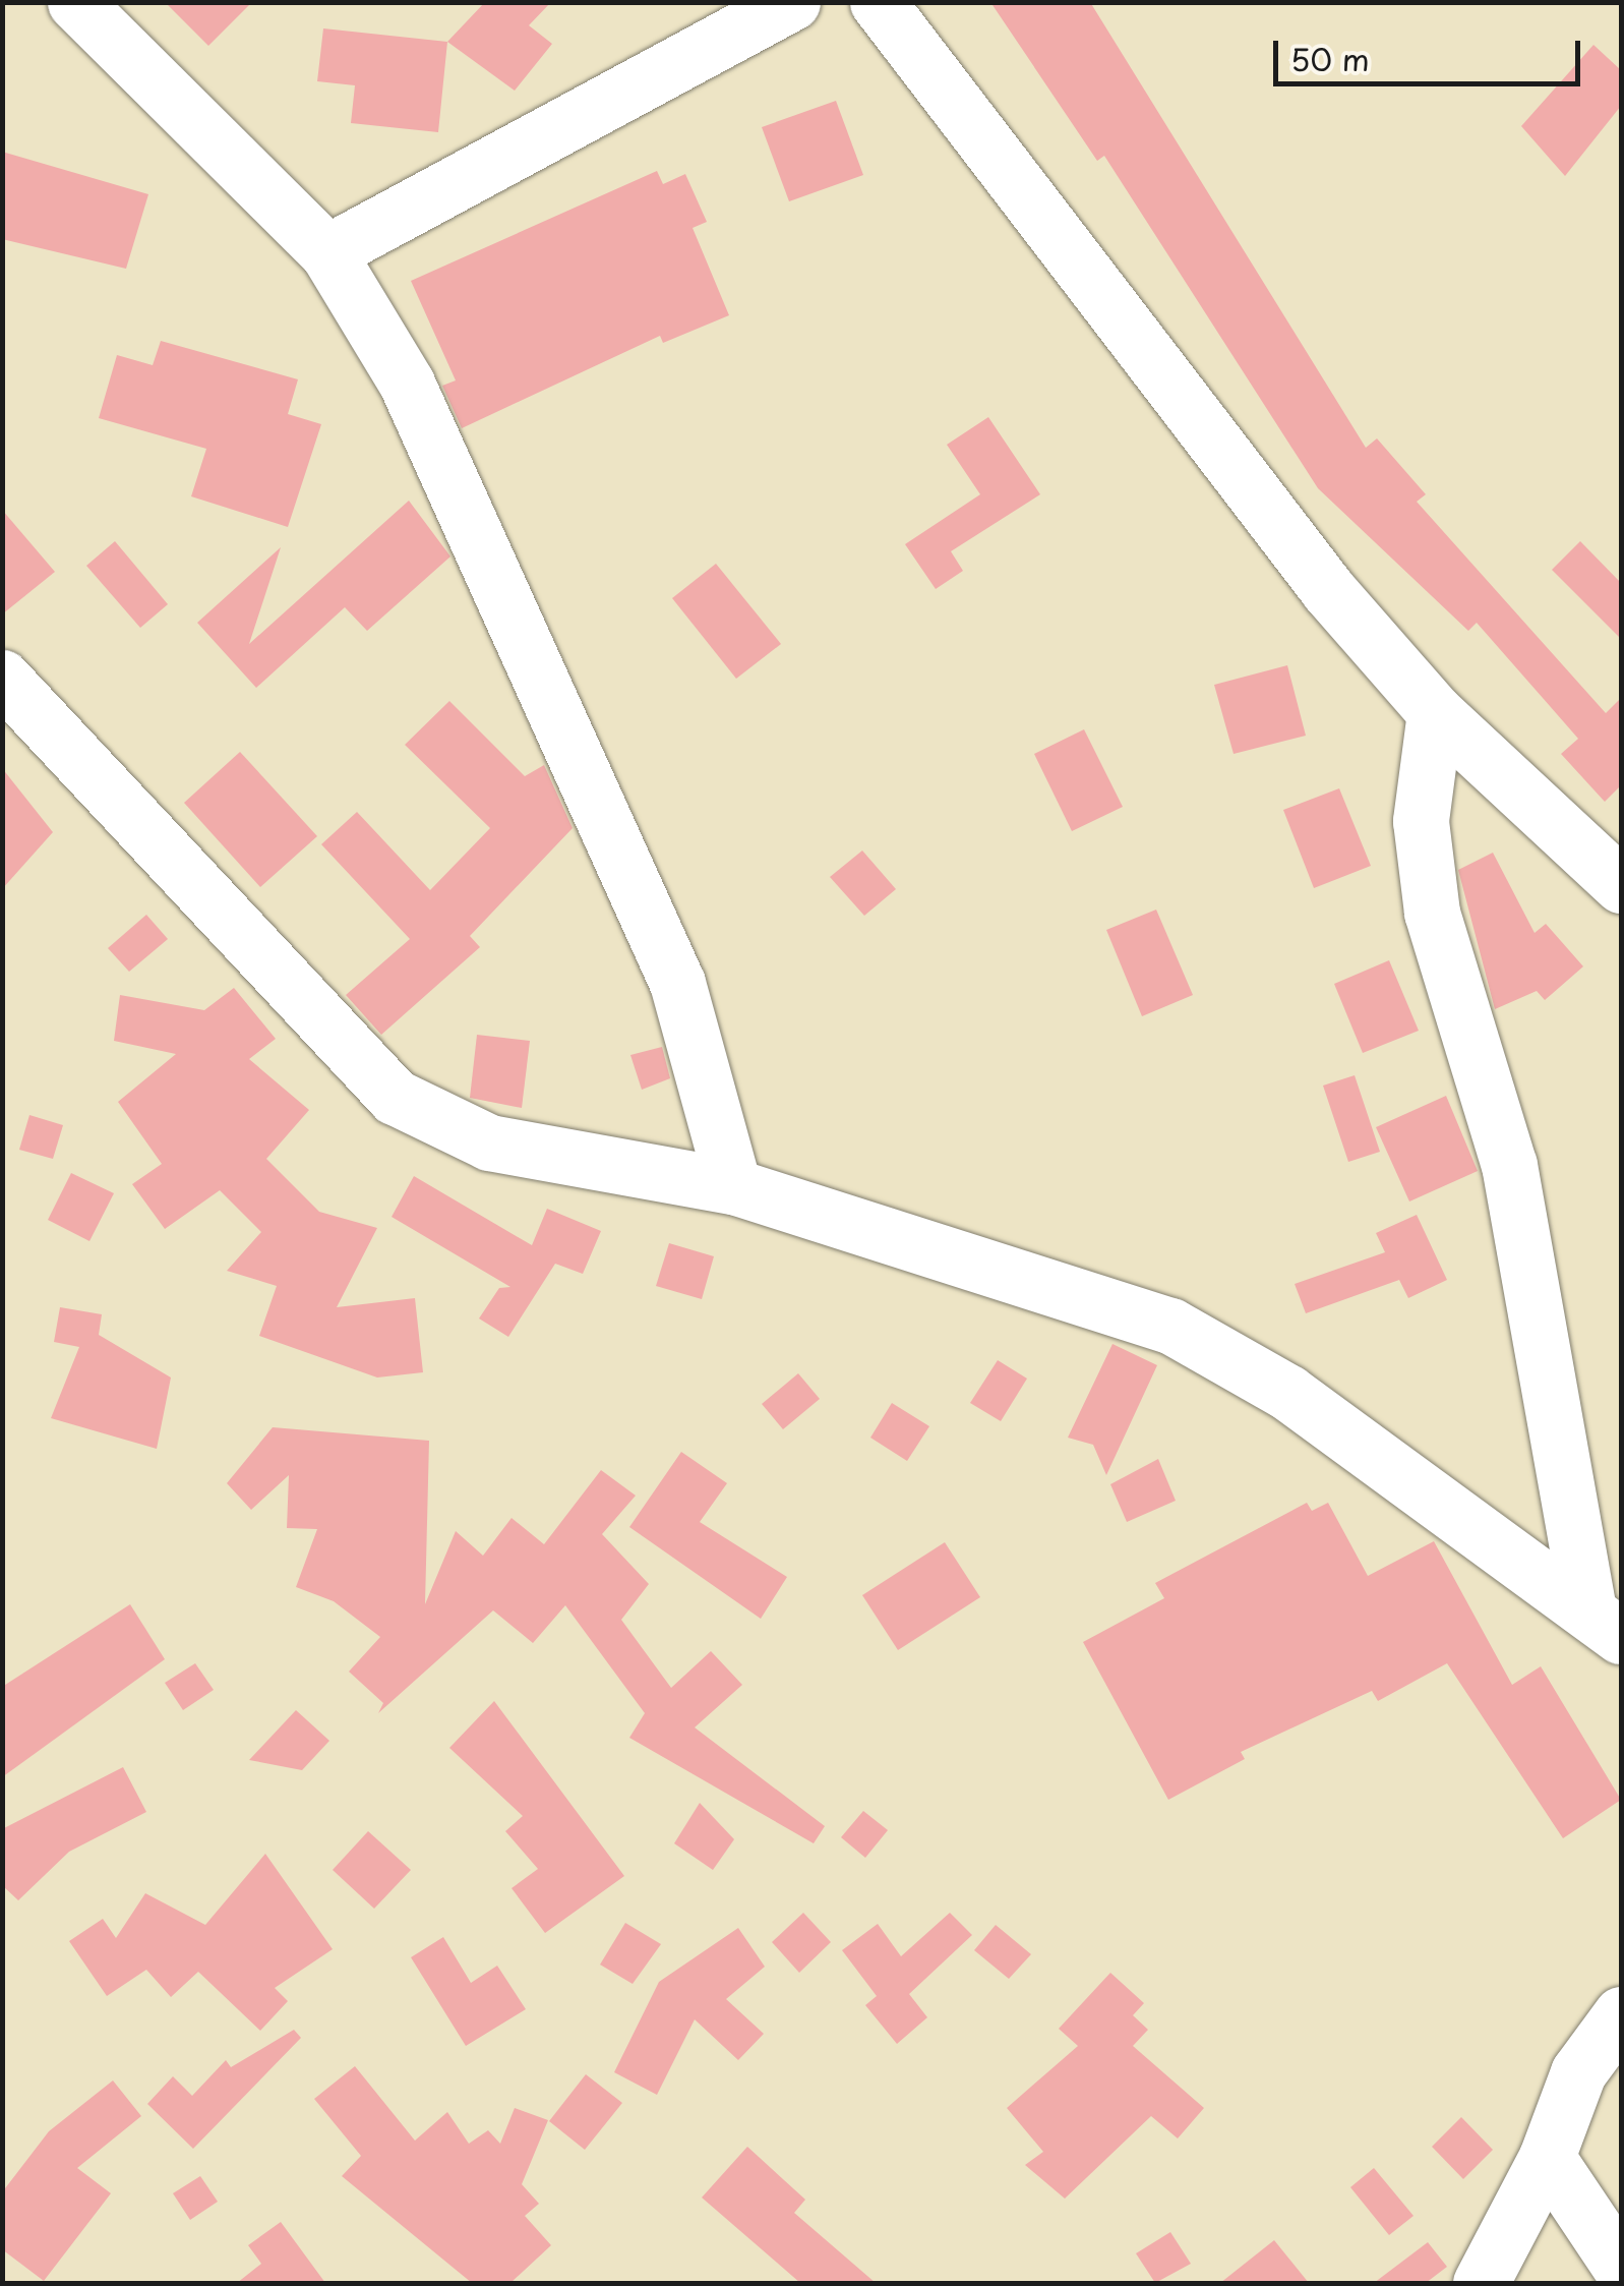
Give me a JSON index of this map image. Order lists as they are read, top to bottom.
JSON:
{
  "scale_bar": "50 m"
}
